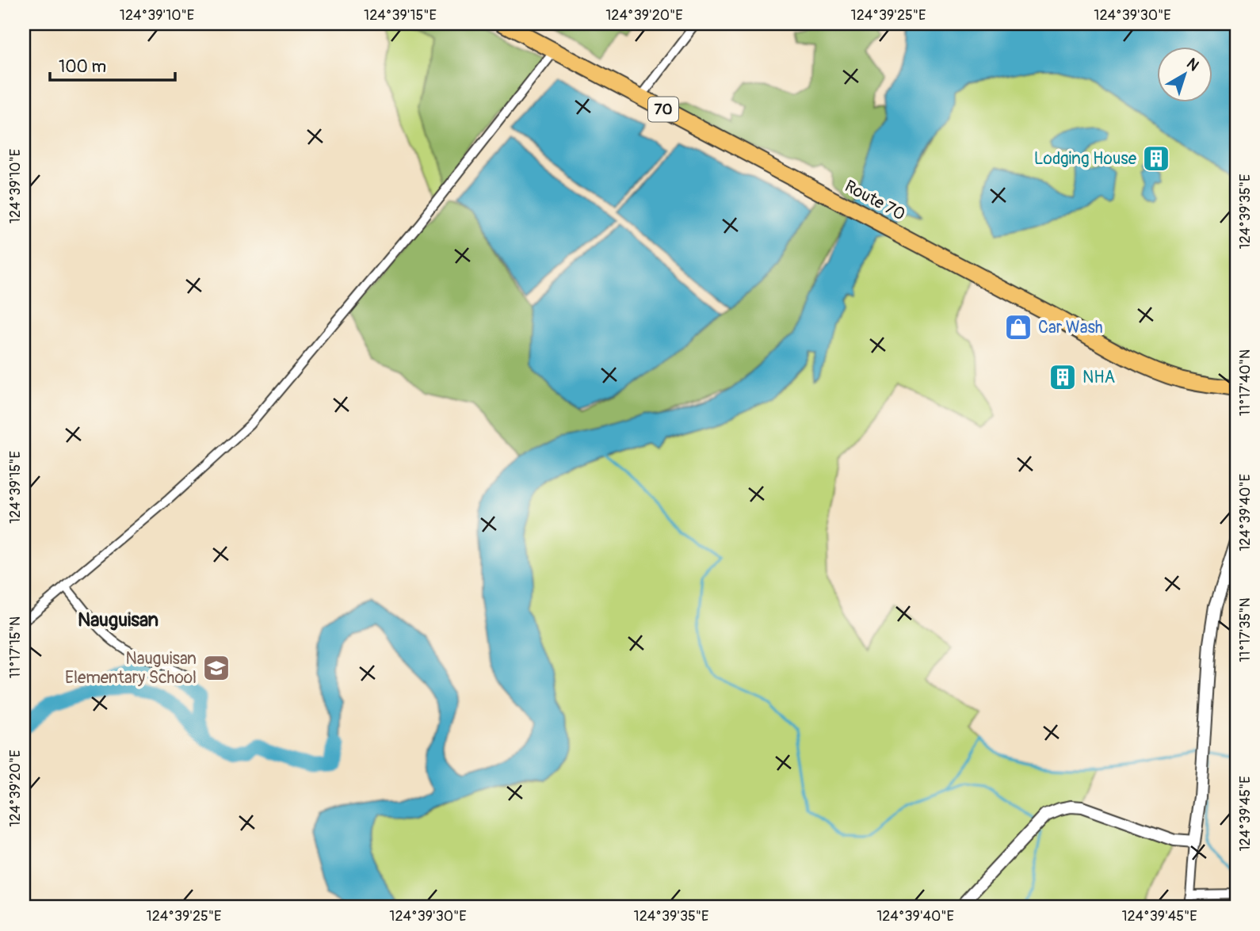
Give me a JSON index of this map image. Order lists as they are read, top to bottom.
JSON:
{
  "streets": {
    "highway": ["70", "Route 70"]
  },
  "districts": ["Nauguisan"],
  "places": {
    "building": ["Lodging House", "NHA"],
    "shop": ["Car Wash"],
    "school or university": ["Nauguisan Elementary School"]
  },
  "scale_bar": "100 m",
  "north": "top right",
  "coordinates": [
    "124°39'10\"E",
    "124°39'15\"E",
    "124°39'20\"E",
    "124°39'25\"E",
    "124°39'30\"E",
    "124°39'35\"E",
    "11°17'40\"N",
    "124°39'40\"E",
    "11°17'35\"N",
    "11°17'15\"N",
    "124°39'45\"E"
  ]
}
